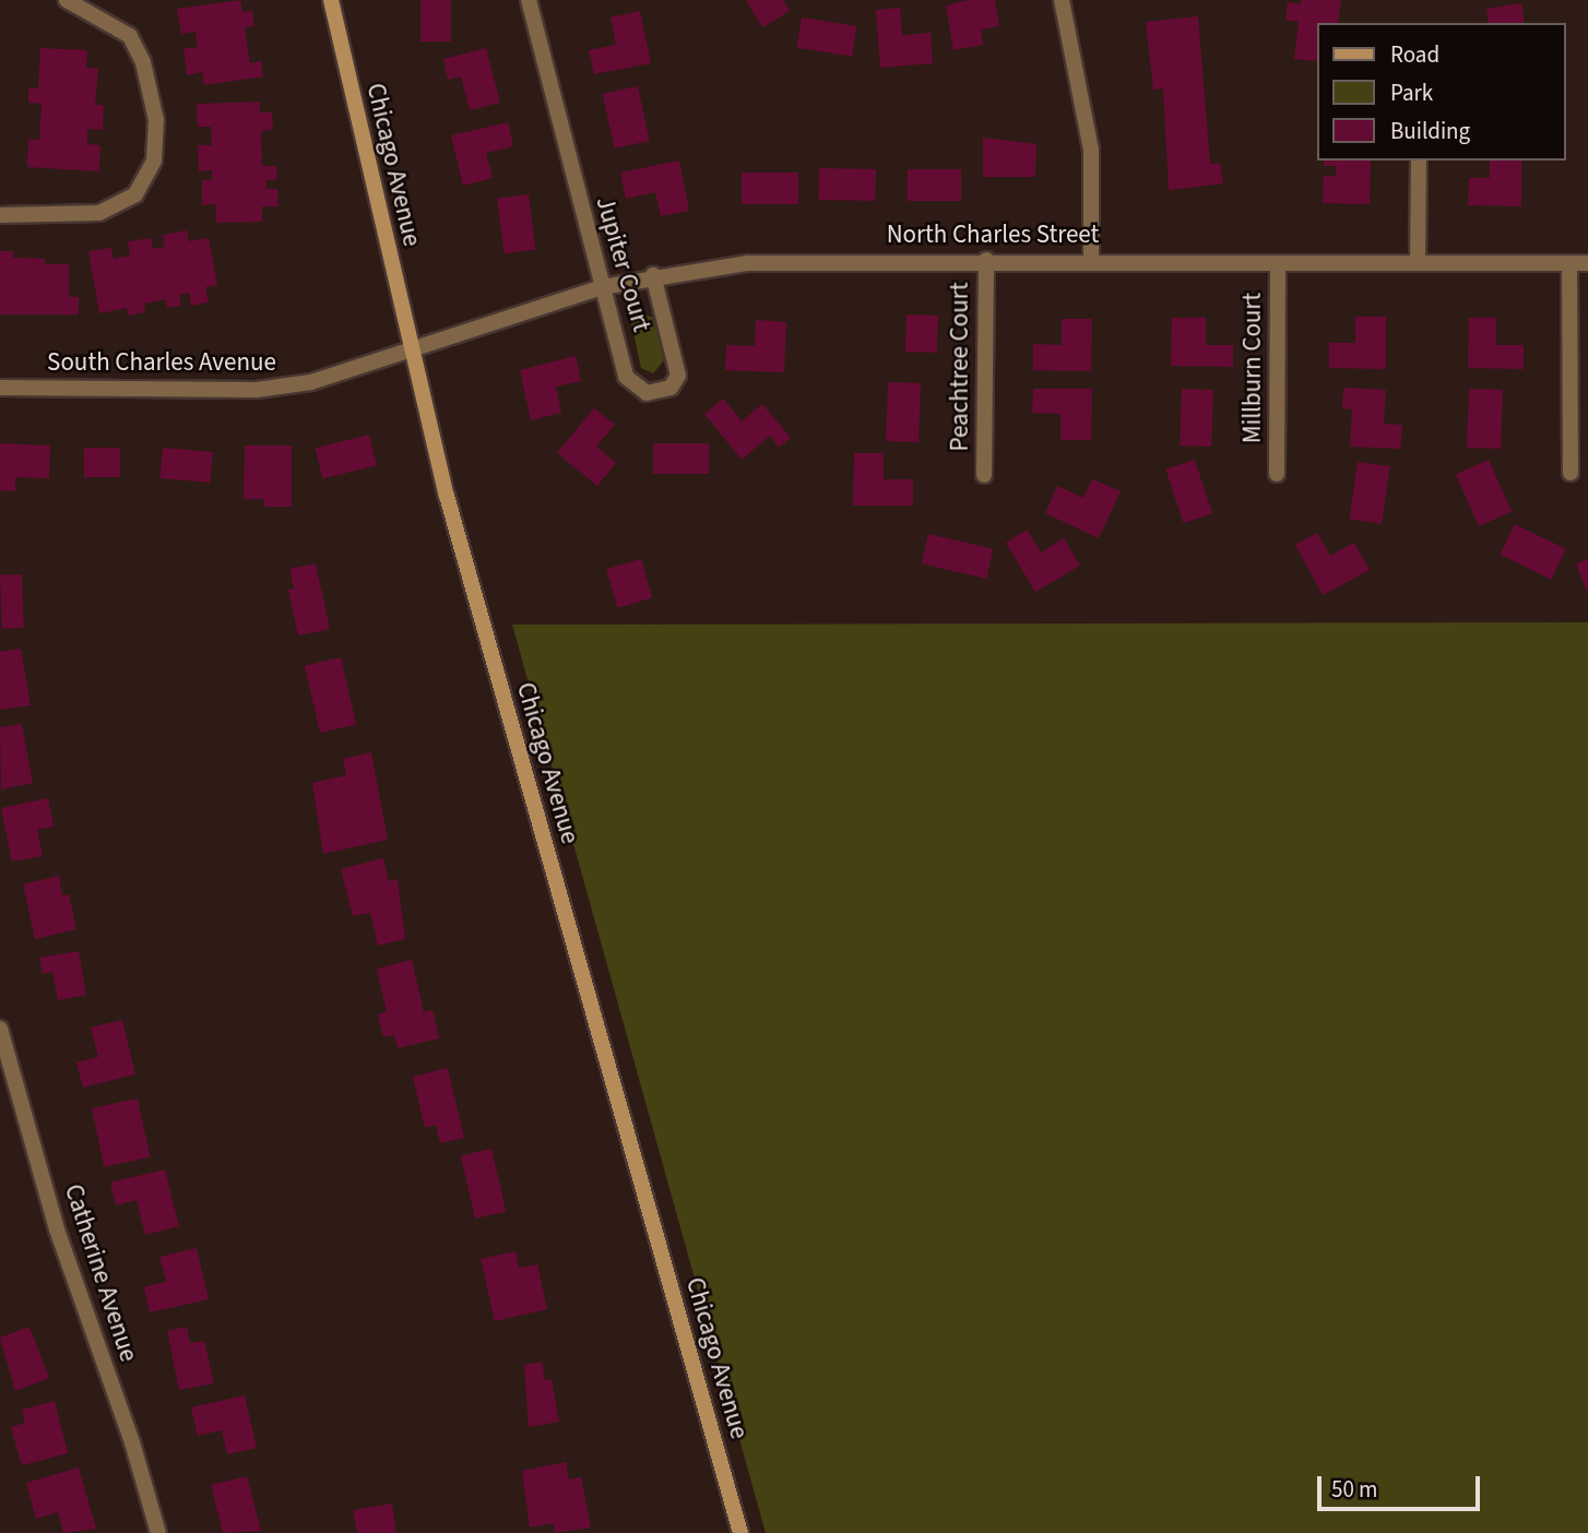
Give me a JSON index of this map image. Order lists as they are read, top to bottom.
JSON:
{
  "streets": {
    "main road": ["Chicago Avenue"],
    "street": [
      "North Charles Street",
      "Jupiter Court",
      "South Charles Avenue",
      "Peachtree Court",
      "Millburn Court",
      "Catherine Avenue"
    ]
  },
  "crossings": [
    ["Chicago Avenue", "North Charles Street"],
    ["Chicago Avenue", "South Charles Avenue"],
    ["North Charles Street", "Jupiter Court"],
    ["North Charles Street", "South Charles Avenue"],
    ["North Charles Street", "Peachtree Court"],
    ["North Charles Street", "Millburn Court"]
  ],
  "legend": ["Road", "Park", "Building"],
  "scale_bar": "50 m"
}
